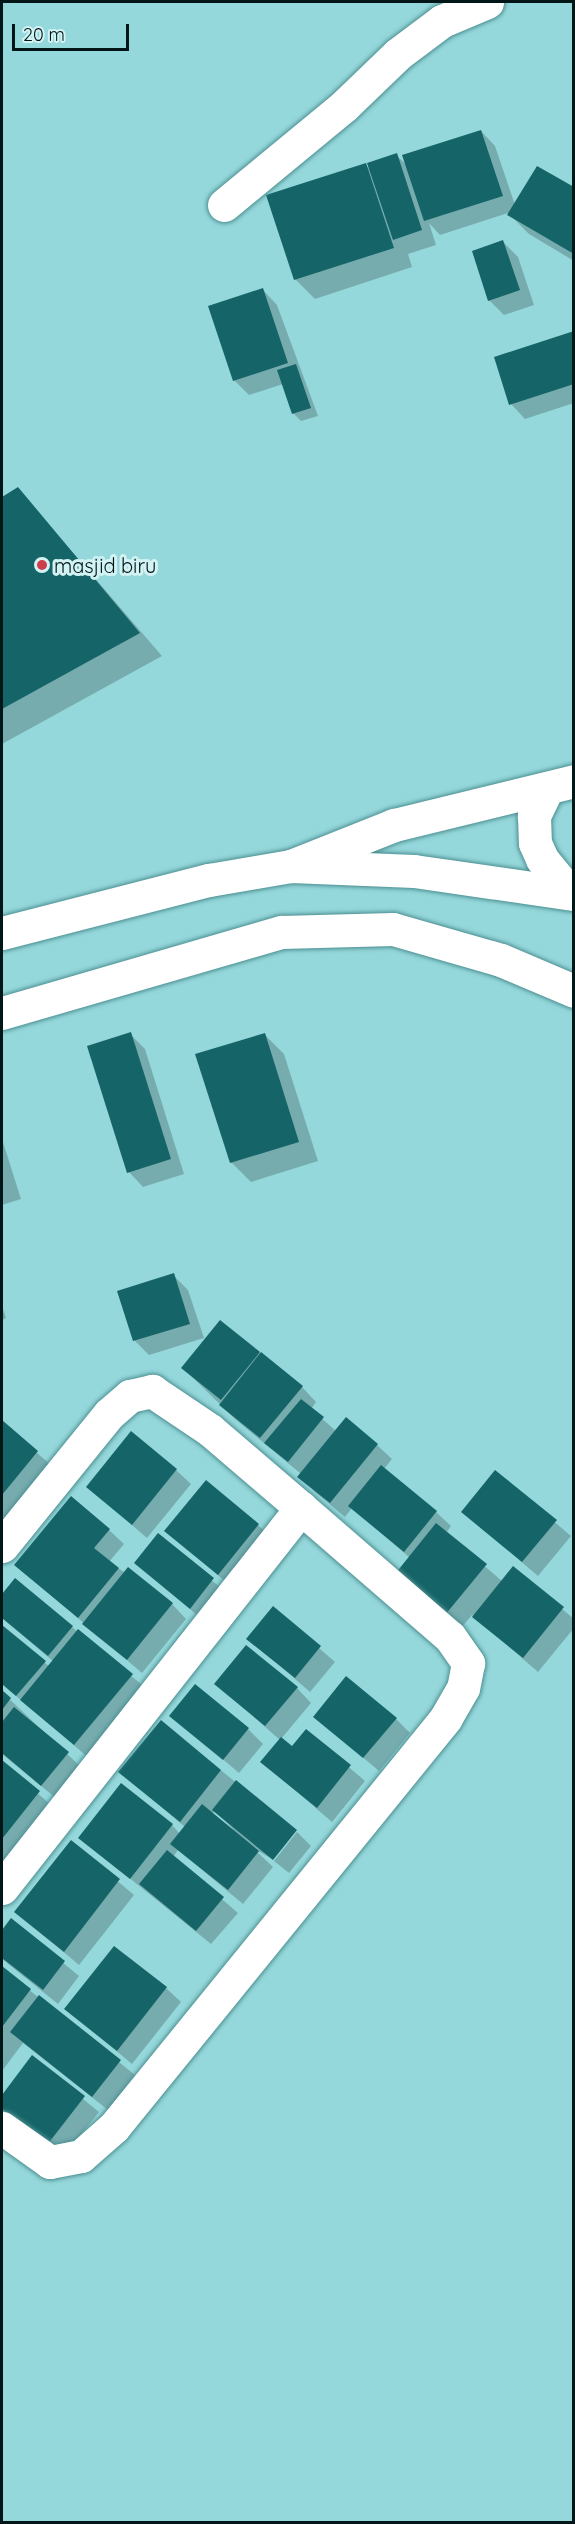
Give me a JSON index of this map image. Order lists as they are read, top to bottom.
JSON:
{
  "places": ["masjid biru"],
  "scale_bar": "20 m"
}
